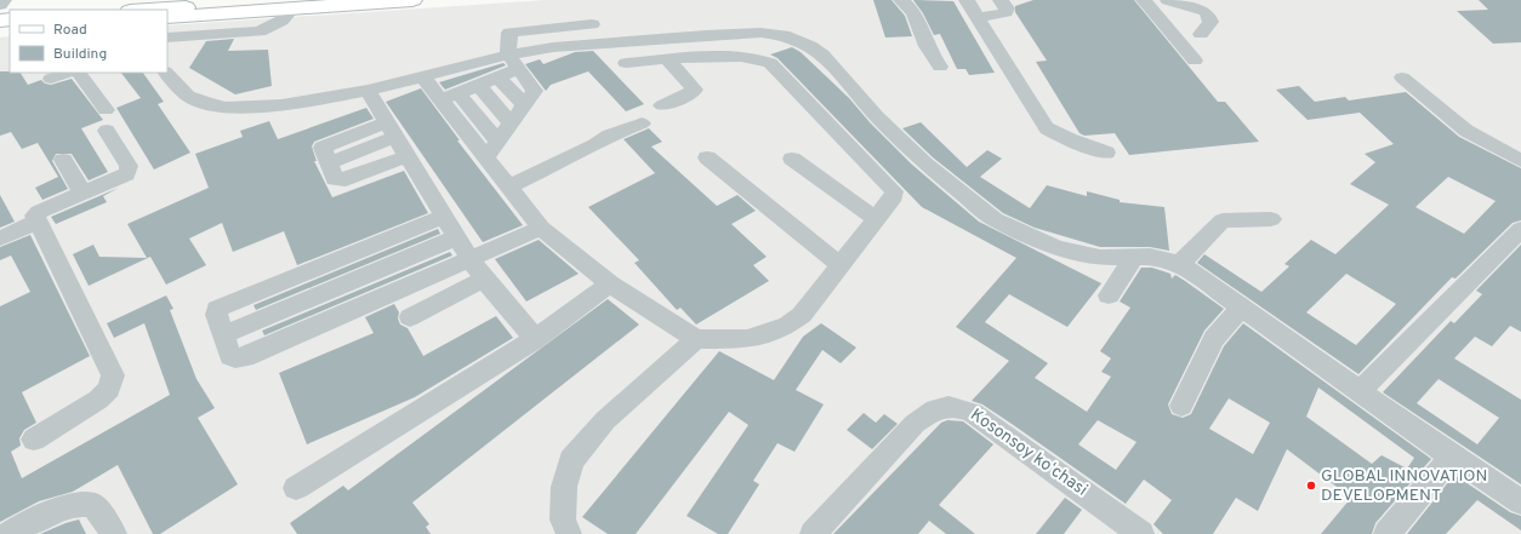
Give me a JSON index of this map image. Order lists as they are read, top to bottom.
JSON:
{
  "streets": {
    "street": ["Kosonsoy koʻchasi"]
  },
  "places": ["GLOBAL INNOVATION DEVELOPMENT"],
  "legend": ["Road", "Building"]
}
